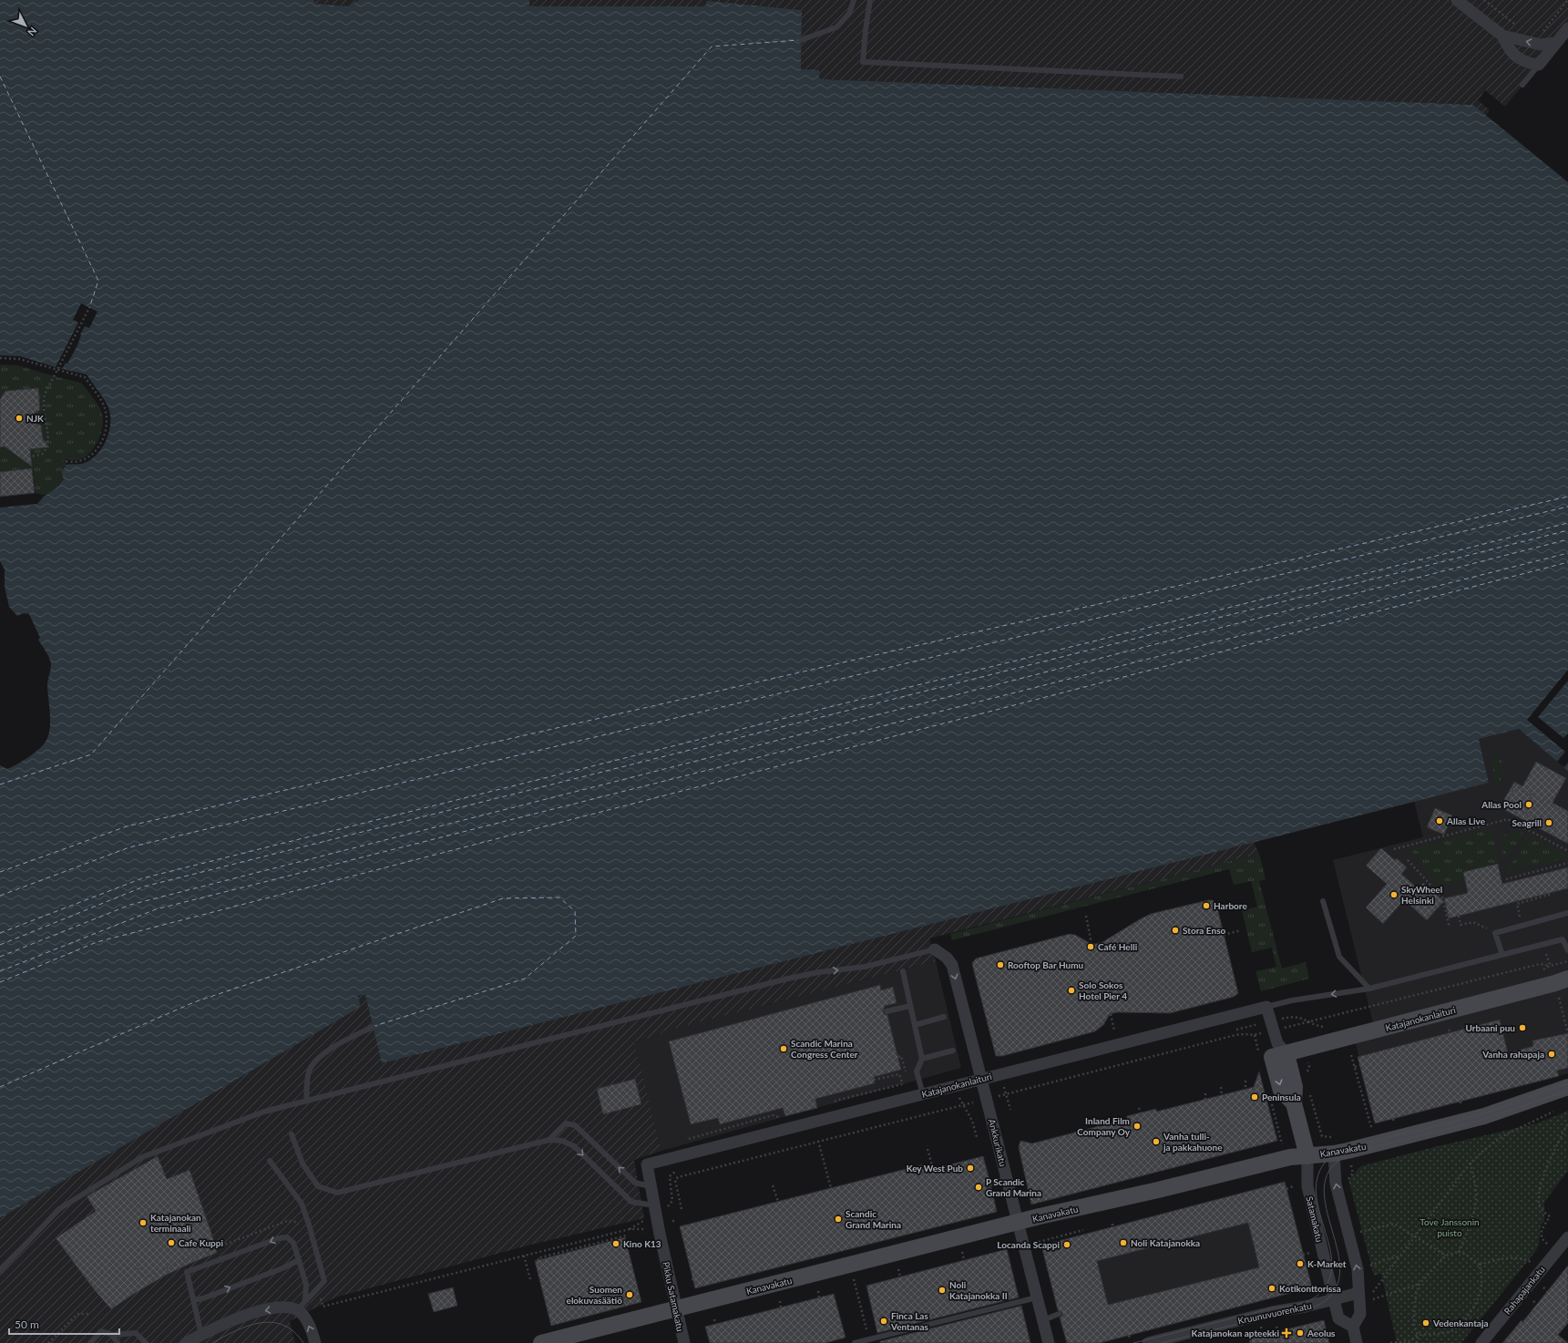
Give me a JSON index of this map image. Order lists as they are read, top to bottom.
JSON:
{
  "streets": {
    "main road": ["Katajanokanlaituri", "Kanavakatu", "Satamakatu"],
    "street": [
      "Ankkurikatu",
      "Rahapajankatu",
      "Pikku Satamakatu",
      "Kruunuvuorenkatu"
    ]
  },
  "crossings": [
    ["Katajanokanlaituri", "Ankkurikatu"],
    ["Katajanokanlaituri", "Satamakatu"],
    ["Katajanokanlaituri", "Pikku Satamakatu"],
    ["Ankkurikatu", "Kanavakatu"],
    ["Kanavakatu", "Satamakatu"],
    ["Kanavakatu", "Pikku Satamakatu"],
    ["Satamakatu", "Kruunuvuorenkatu"]
  ],
  "parks": ["Tove Janssonin puisto"],
  "places": {
    "other": [
      "NJK",
      "Allas Pool",
      "Allas Live",
      "Seagrill",
      "SkyWheel Helsinki",
      "Harbore",
      "Stora Enso",
      "Café Helli",
      "Rooftop Bar Humu",
      "Solo Sokos Hotel Pier 4",
      "Urbaani puu",
      "Scandic Marina Congress Center",
      "Vanha rahapaja",
      "Peninsula",
      "Inland Film Company Oy",
      "Vanha tulli- ja pakkahuone",
      "Key West Pub",
      "P Scandic Grand Marina",
      "Scandic Grand Marina",
      "Katajanokan terminaali",
      "Cafe Kuppi",
      "Noli Katajanokka",
      "Kino K13",
      "Locanda Scappi",
      "K-Market",
      "Kotikonttorissa",
      "Noli Katajanokka II",
      "Suomen elokuvasäätiö",
      "Finca Las Ventanas",
      "Vedenkantaja",
      "Aeolus"
    ],
    "health": ["Katajanokan apteekki"]
  },
  "scale_bar": "50 m",
  "north": "bottom right"
}
